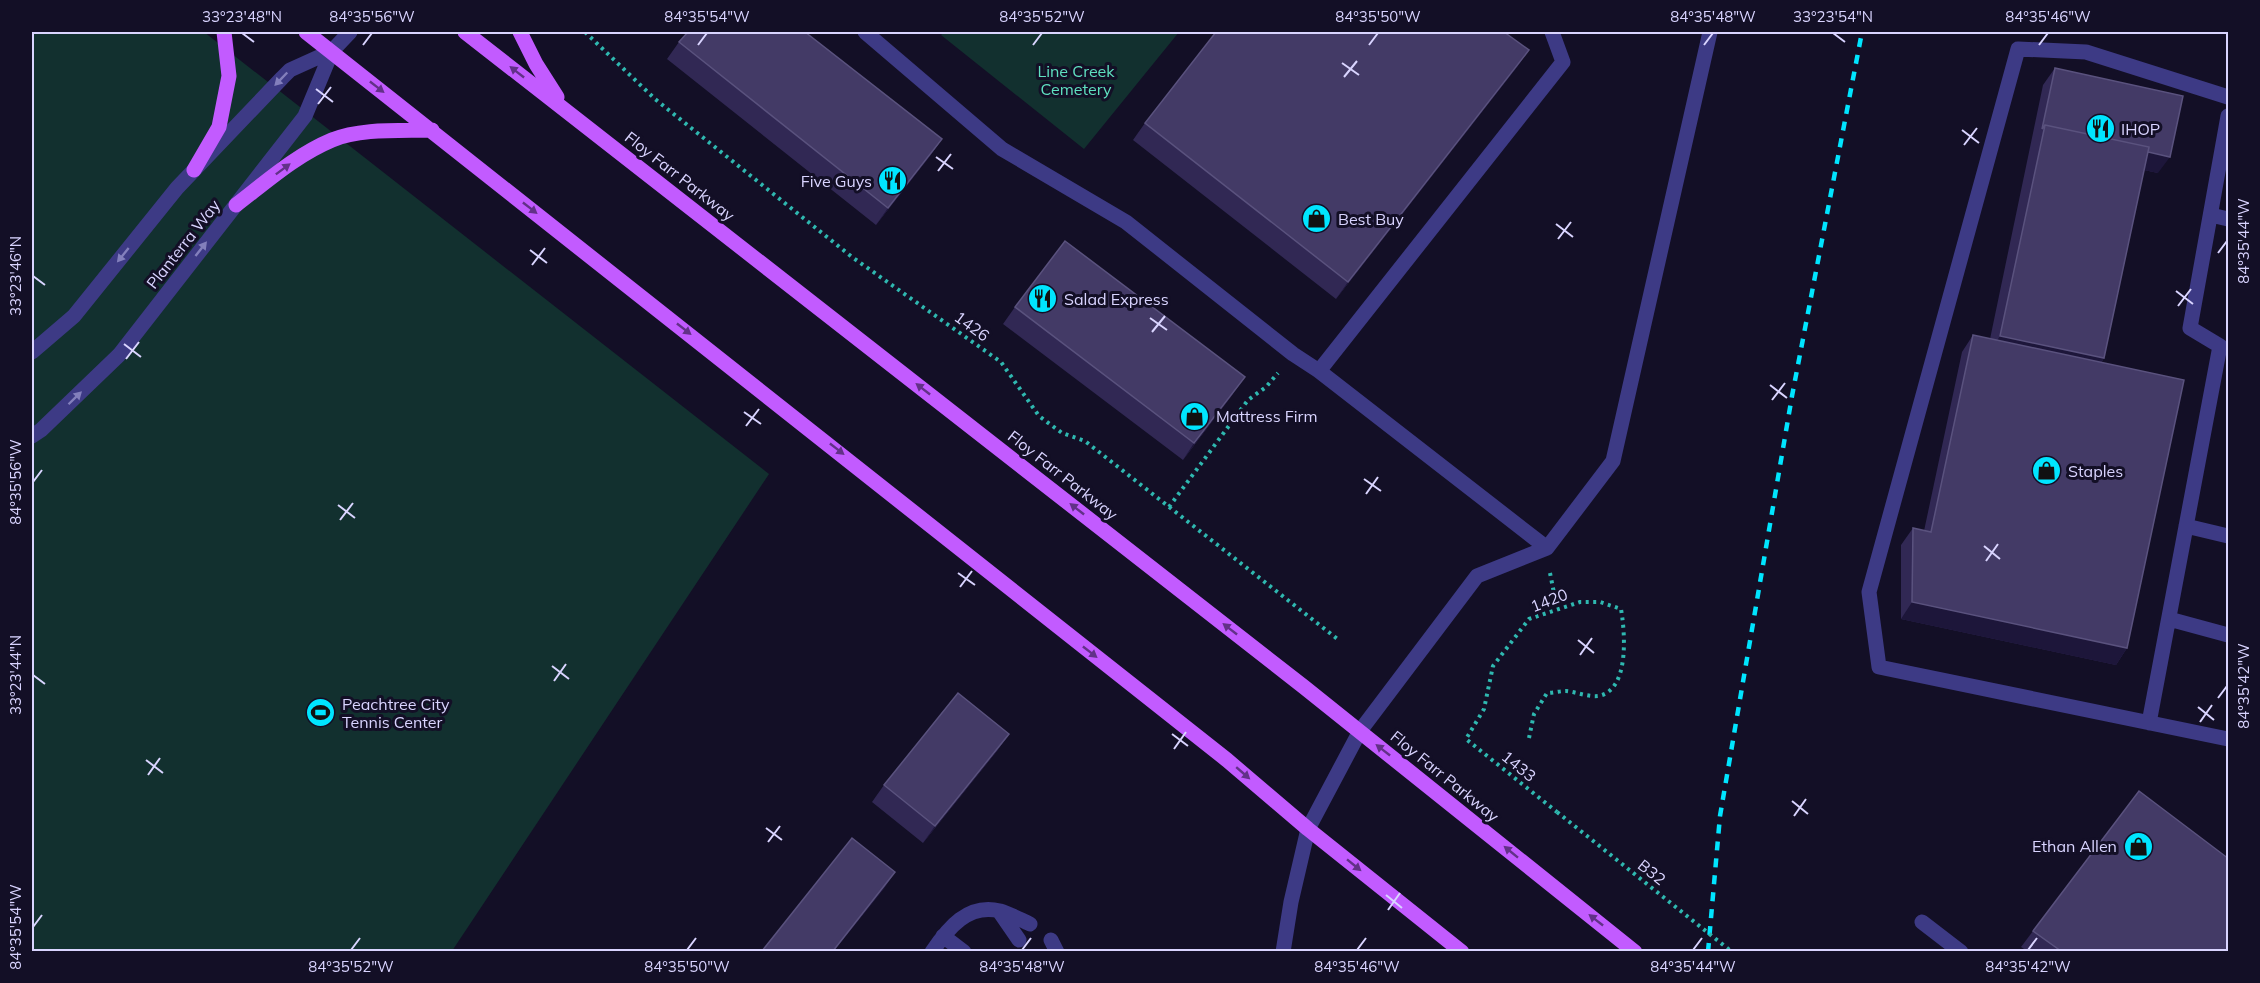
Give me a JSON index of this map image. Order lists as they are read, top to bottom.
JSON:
{
  "streets": {
    "main road": ["Floy Farr Parkway"],
    "street": ["Planterra Way"],
    "path": [
      "1426",
      "1420",
      "1433",
      "B32"
    ]
  },
  "crossings": [
    ["1420", "1433"],
    ["1433", "B32"]
  ],
  "parks": ["Line Creek Cemetery"],
  "places": {
    "restaurant": ["IHOP", "Five Guys", "Salad Express"],
    "shop": [
      "Best Buy",
      "Mattress Firm",
      "Staples",
      "Ethan Allen"
    ],
    "sports": ["Peachtree City Tennis Center"]
  },
  "coordinates": [
    "33°23'48\"N",
    "84°35'56\"W",
    "84°35'54\"W",
    "84°35'52\"W",
    "84°35'50\"W",
    "84°35'48\"W",
    "33°23'54\"N",
    "84°35'46\"W",
    "84°35'44\"W",
    "33°23'46\"N",
    "33°23'44\"N",
    "84°35'42\"W"
  ]
}
